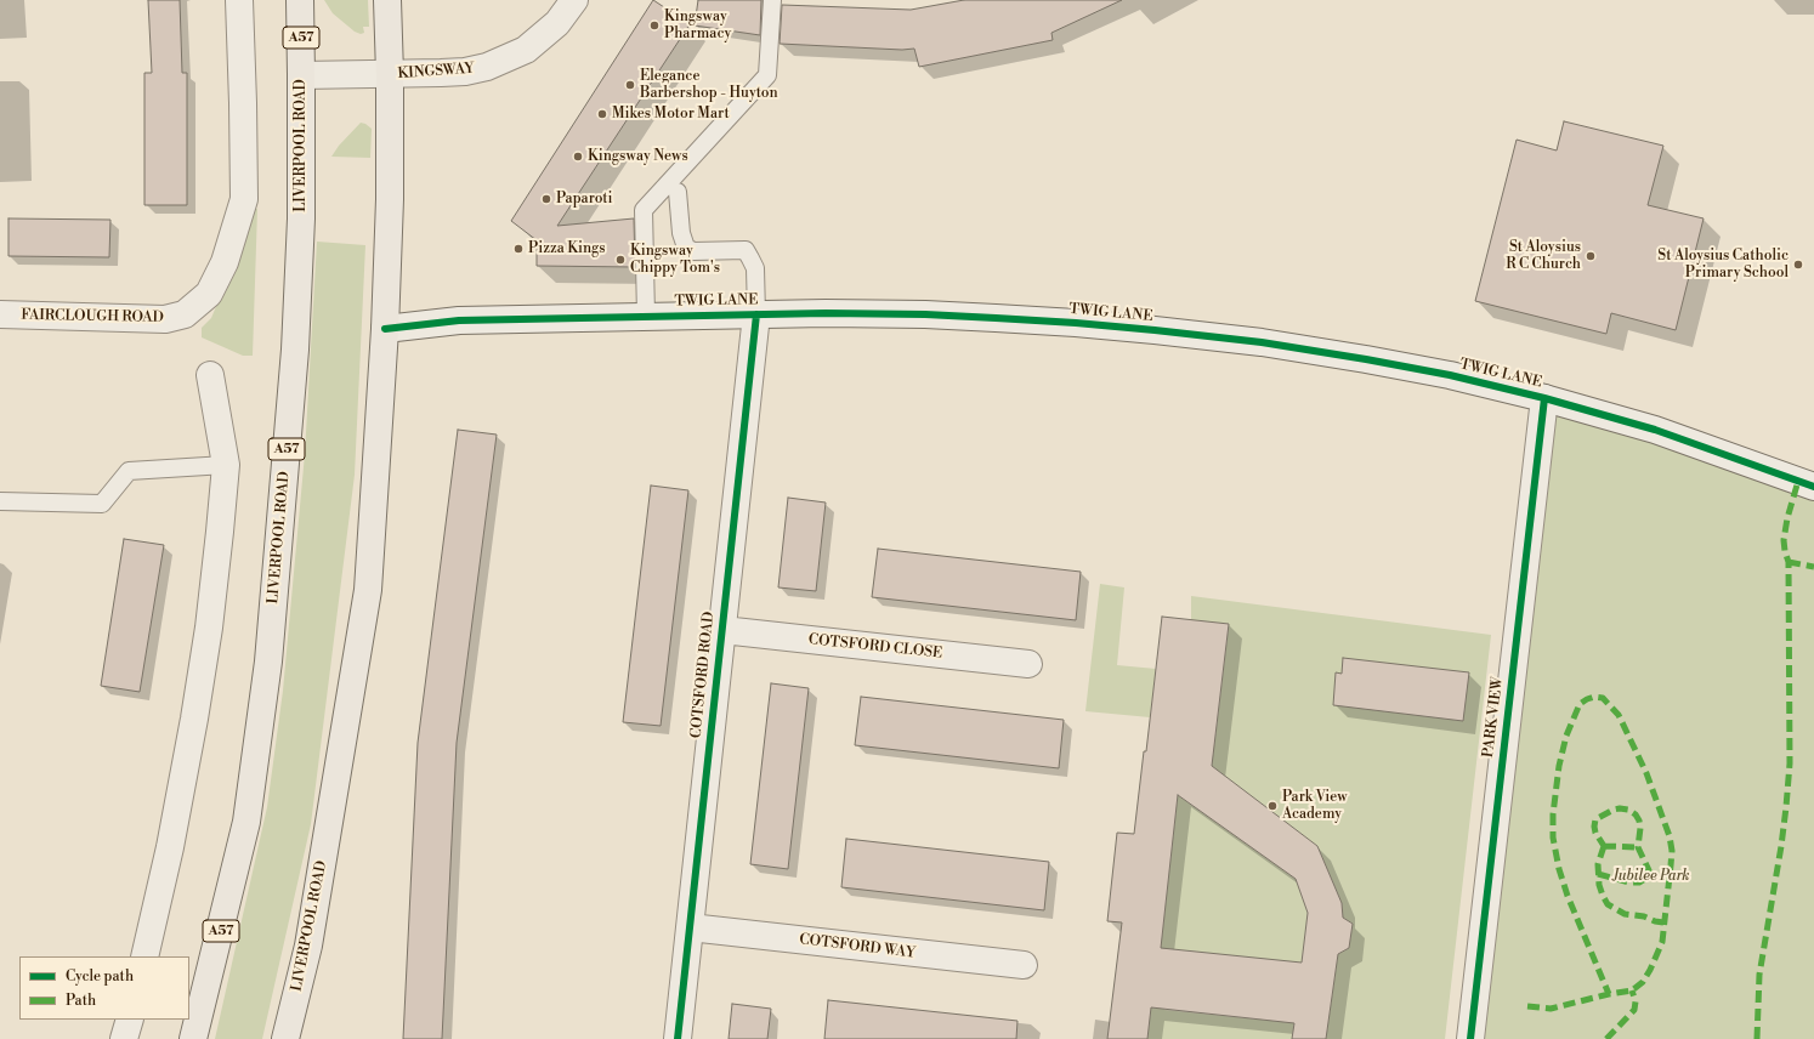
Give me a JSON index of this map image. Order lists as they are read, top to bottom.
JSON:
{
  "streets": {
    "highway": ["A57", "LIVERPOOL ROAD"],
    "street": [
      "KINGSWAY",
      "TWIG LANE",
      "FAIRCLOUGH ROAD",
      "COTSFORD CLOSE",
      "COTSFORD ROAD",
      "PARK VIEW",
      "COTSFORD WAY"
    ]
  },
  "crossings": [
    ["KINGSWAY", "LIVERPOOL ROAD"],
    ["LIVERPOOL ROAD", "TWIG LANE"],
    ["TWIG LANE", "COTSFORD ROAD"],
    ["TWIG LANE", "PARK VIEW"],
    ["COTSFORD CLOSE", "COTSFORD ROAD"],
    ["COTSFORD ROAD", "COTSFORD WAY"]
  ],
  "parks": ["Jubilee Park"],
  "places": [
    "Kingsway Pharmacy",
    "Elegance Barbershop - Huyton",
    "Mikes Motor Mart",
    "Kingsway News",
    "Paparoti",
    "Pizza Kings",
    "St Aloysius R C Church",
    "Kingsway Chippy Tom's",
    "St Aloysius Catholic Primary School",
    "Park View Academy"
  ],
  "legend": ["Cycle path", "Path"]
}
